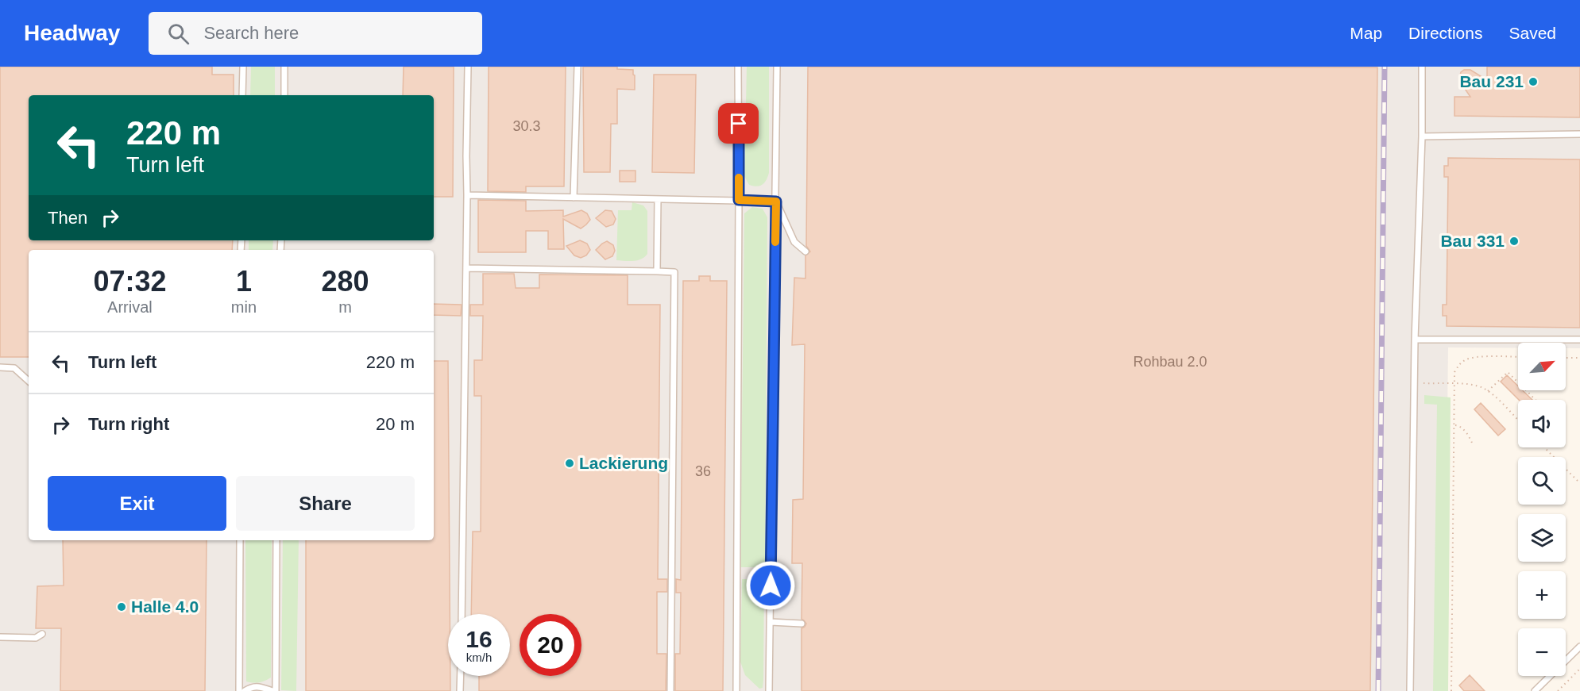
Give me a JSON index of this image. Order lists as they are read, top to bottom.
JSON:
{
  "places": [
    "Bau 231",
    "Bau 331",
    "Lackierung",
    "Halle 4.0"
  ],
  "house_numbers": ["30.3", "Rohbau 2.0", "36"],
  "north": "top right",
  "page": {
    "header": "Headway",
    "search": "Search here",
    "nav": ["Map", "Directions", "Saved"],
    "turn": ["220 m", "Turn left"],
    "then": "Then",
    "eta": [
      "07:32",
      "Arrival",
      "1",
      "min",
      "280",
      "m"
    ],
    "list": [
      {
        "name": "Turn left",
        "value": "220 m"
      },
      {
        "name": "Turn right",
        "value": "20 m"
      }
    ],
    "map_buttons": ["+", "−"],
    "buttons": ["Exit", "Share"],
    "speed": "16 km/h",
    "limit": "20"
  }
}
